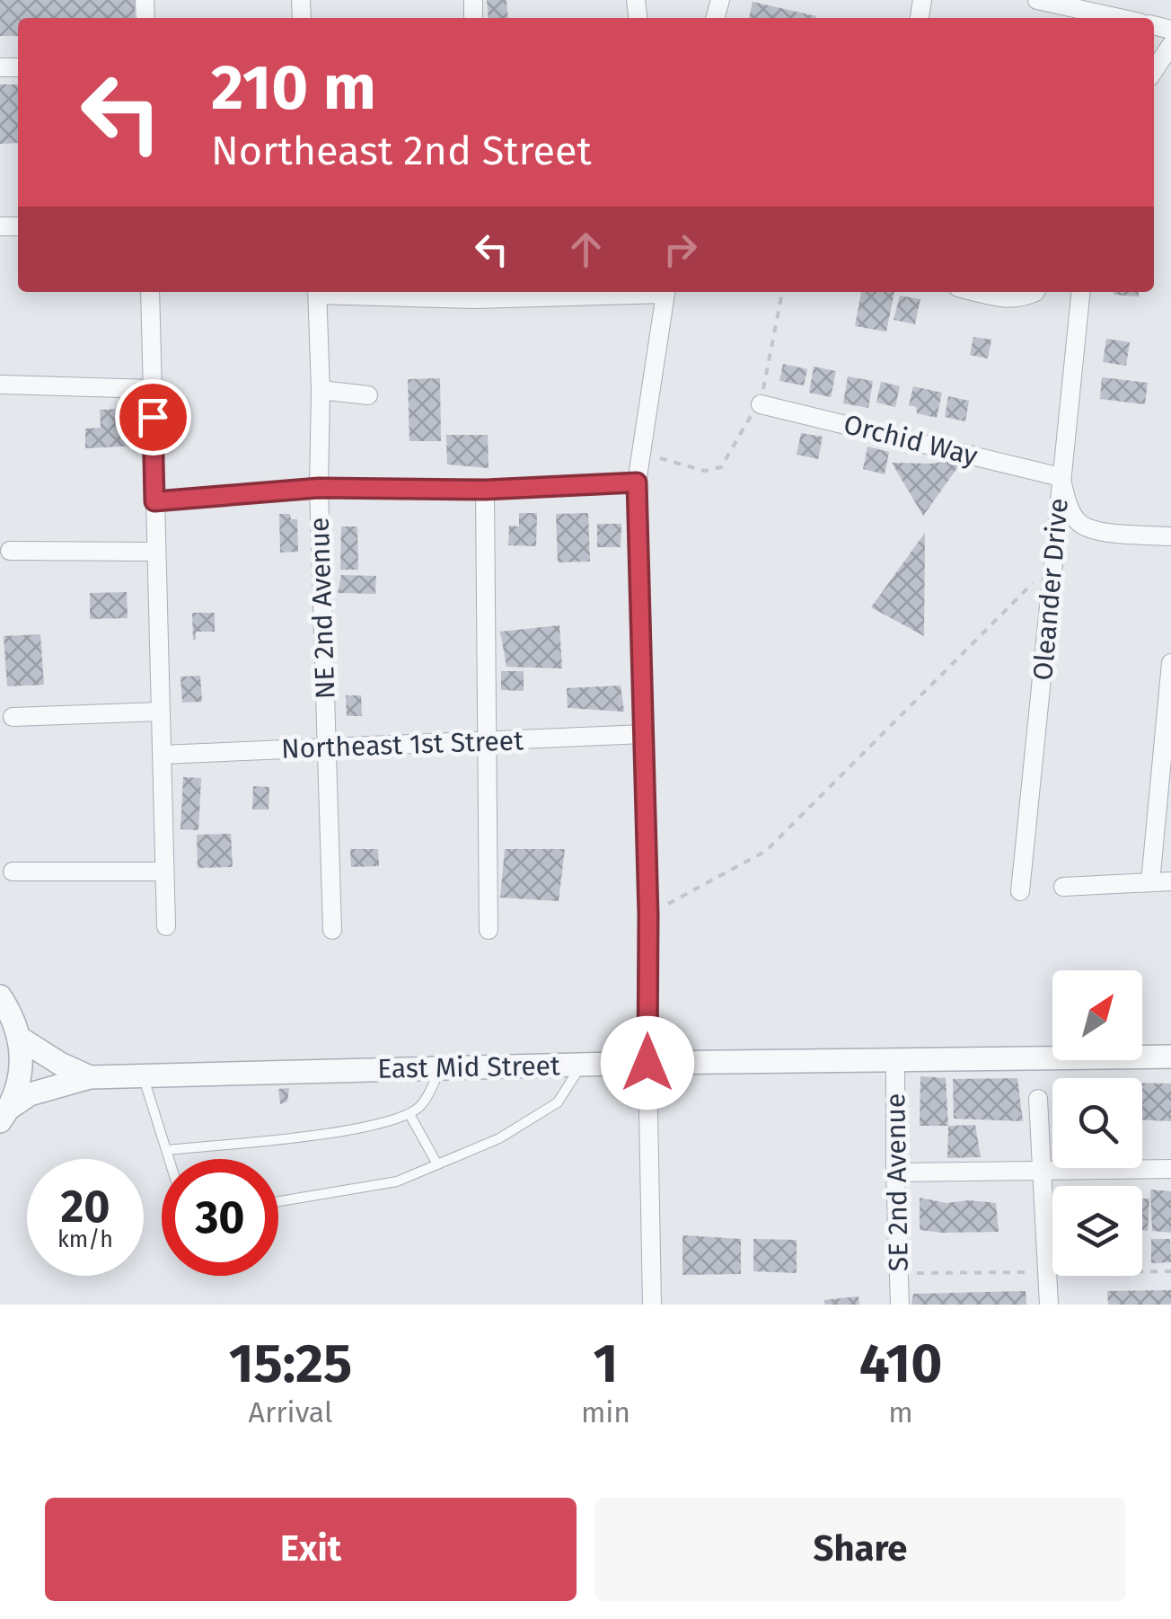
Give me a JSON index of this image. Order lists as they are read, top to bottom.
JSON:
{
  "streets": {
    "street": [
      "Orchid Way",
      "Oleander Drive",
      "NE 2nd Avenue",
      "Northeast 1st Street",
      "East Mid Street",
      "SE 2nd Avenue"
    ]
  },
  "crossings": [
    ["Orchid Way", "Oleander Drive"],
    ["NE 2nd Avenue", "Northeast 1st Street"],
    ["East Mid Street", "SE 2nd Avenue"]
  ],
  "north": "top right",
  "page": {
    "turn": ["210 m", "Northeast 2nd Street"],
    "speed": "20 km/h",
    "limit": "30",
    "eta": [
      "15:25",
      "Arrival",
      "1",
      "min",
      "410",
      "m"
    ],
    "buttons": ["Exit", "Share"]
  }
}
